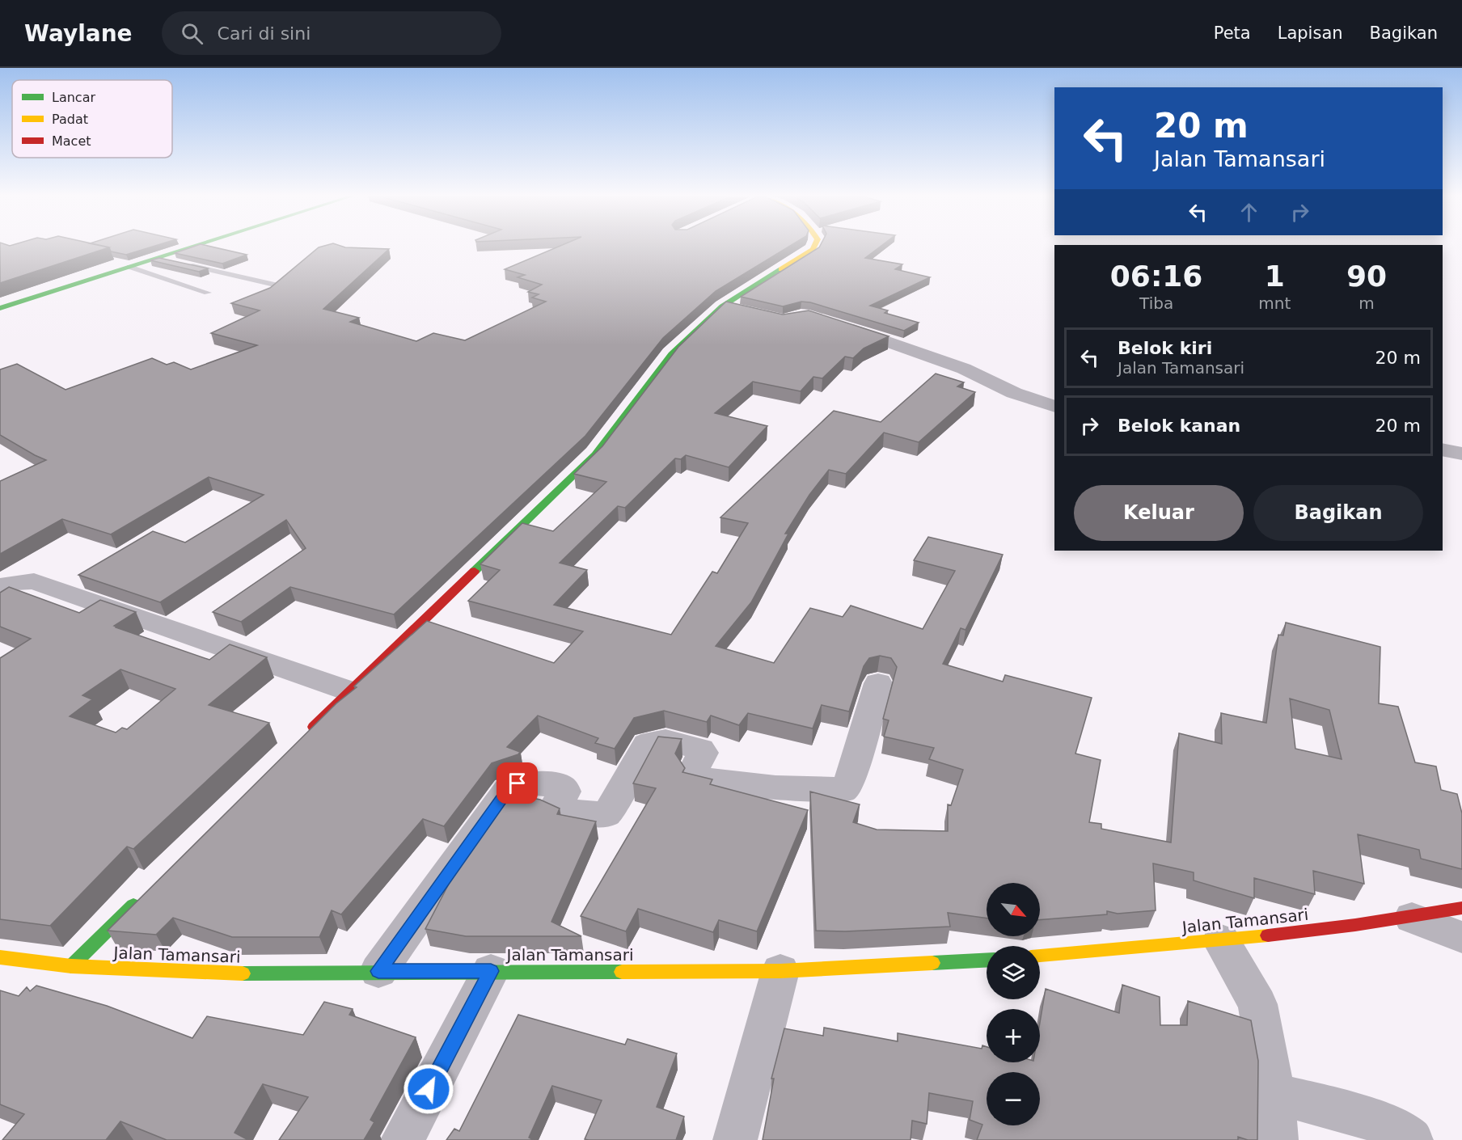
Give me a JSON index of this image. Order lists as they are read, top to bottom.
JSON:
{
  "streets": {
    "main road": ["Jalan Tamansari"]
  },
  "legend": ["Lancar", "Padat", "Macet"],
  "north": "bottom right",
  "page": {
    "header": "Waylane",
    "search": "Cari di sini",
    "nav": ["Peta", "Lapisan", "Bagikan"],
    "turn": ["20 m", "Jalan Tamansari"],
    "eta": [
      "06:16",
      "Tiba",
      "1",
      "mnt",
      "90",
      "m"
    ],
    "list": [
      {
        "name": "Belok kiri",
        "note": "Jalan Tamansari",
        "value": "20 m"
      },
      {
        "name": "Belok kanan",
        "value": "20 m"
      }
    ],
    "buttons": ["Keluar", "Bagikan"],
    "map_buttons": ["+", "−"]
  }
}
